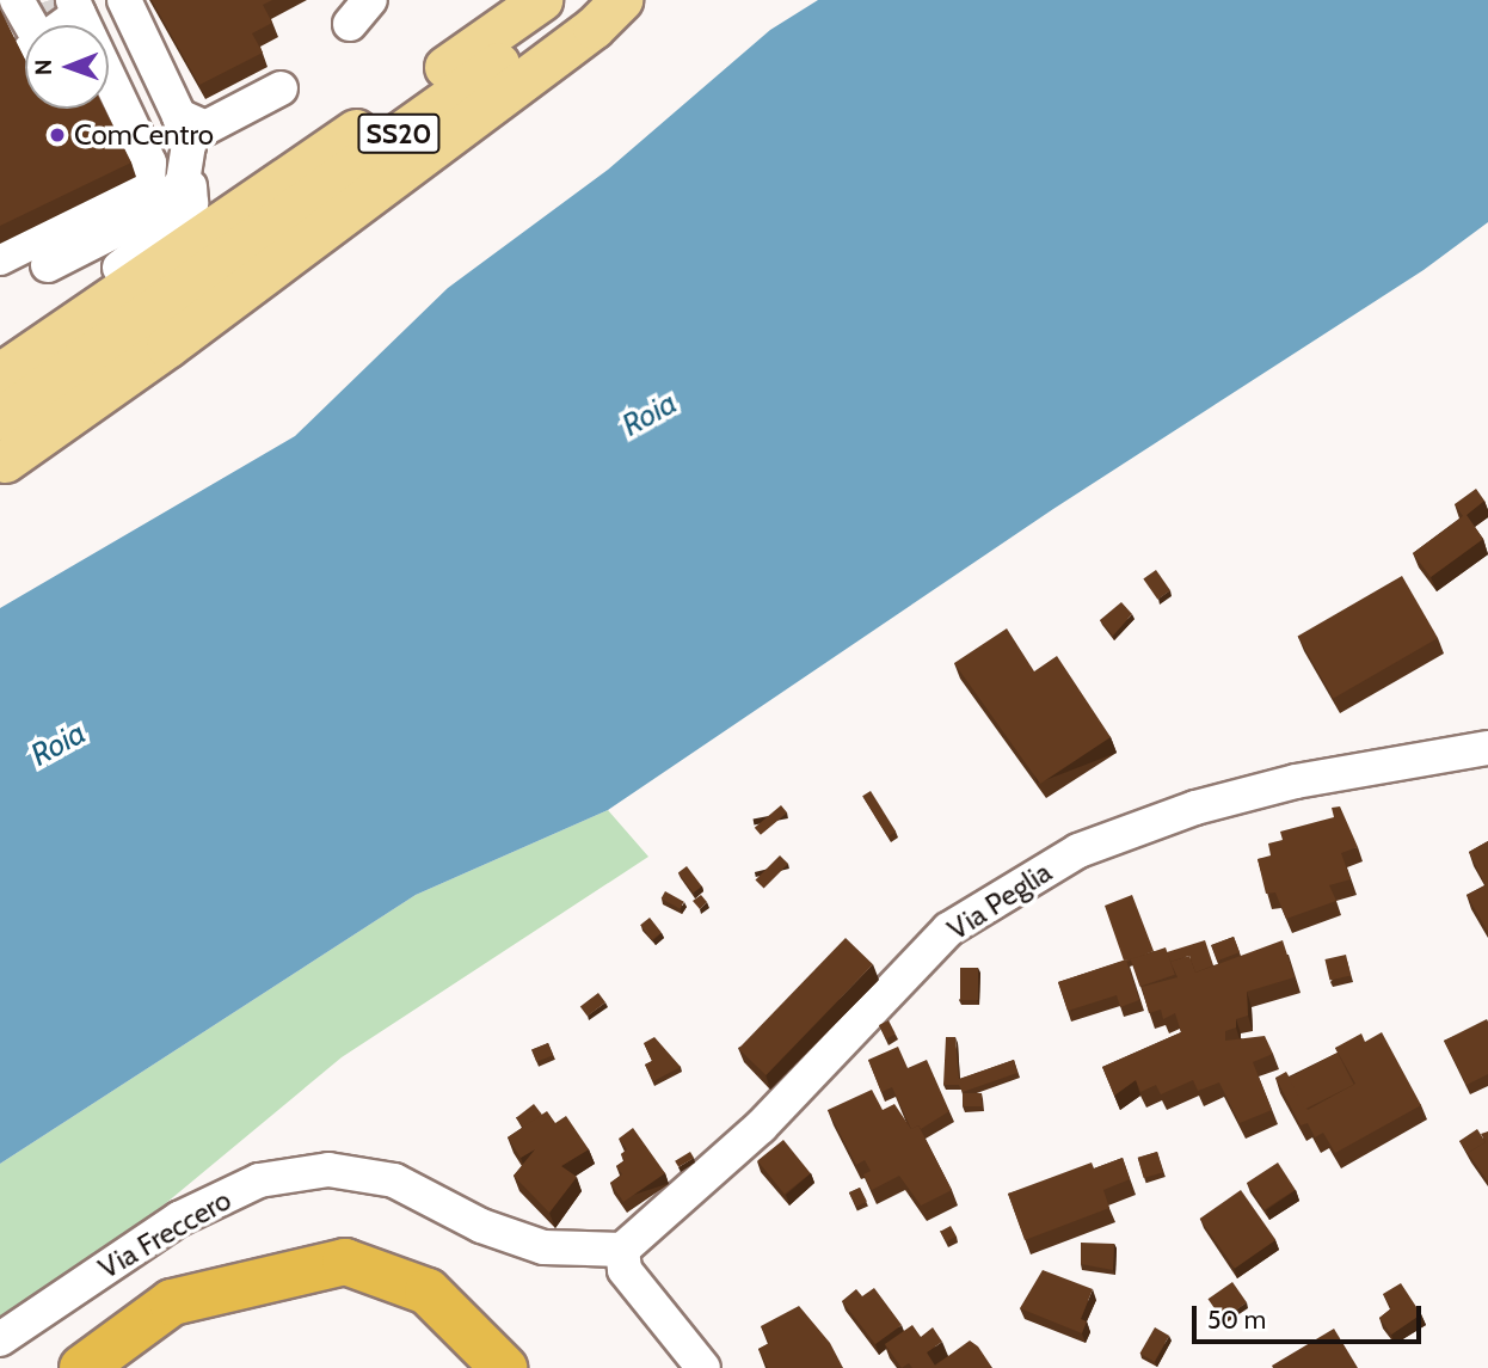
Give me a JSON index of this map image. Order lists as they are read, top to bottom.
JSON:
{
  "streets": {
    "main road": ["SS20"],
    "street": ["Via Peglia", "Via Freccero"]
  },
  "crossings": [
    ["Via Peglia", "Via Freccero"]
  ],
  "water": ["Roia"],
  "places": ["ComCentro"],
  "scale_bar": "50 m",
  "north": "left"
}
